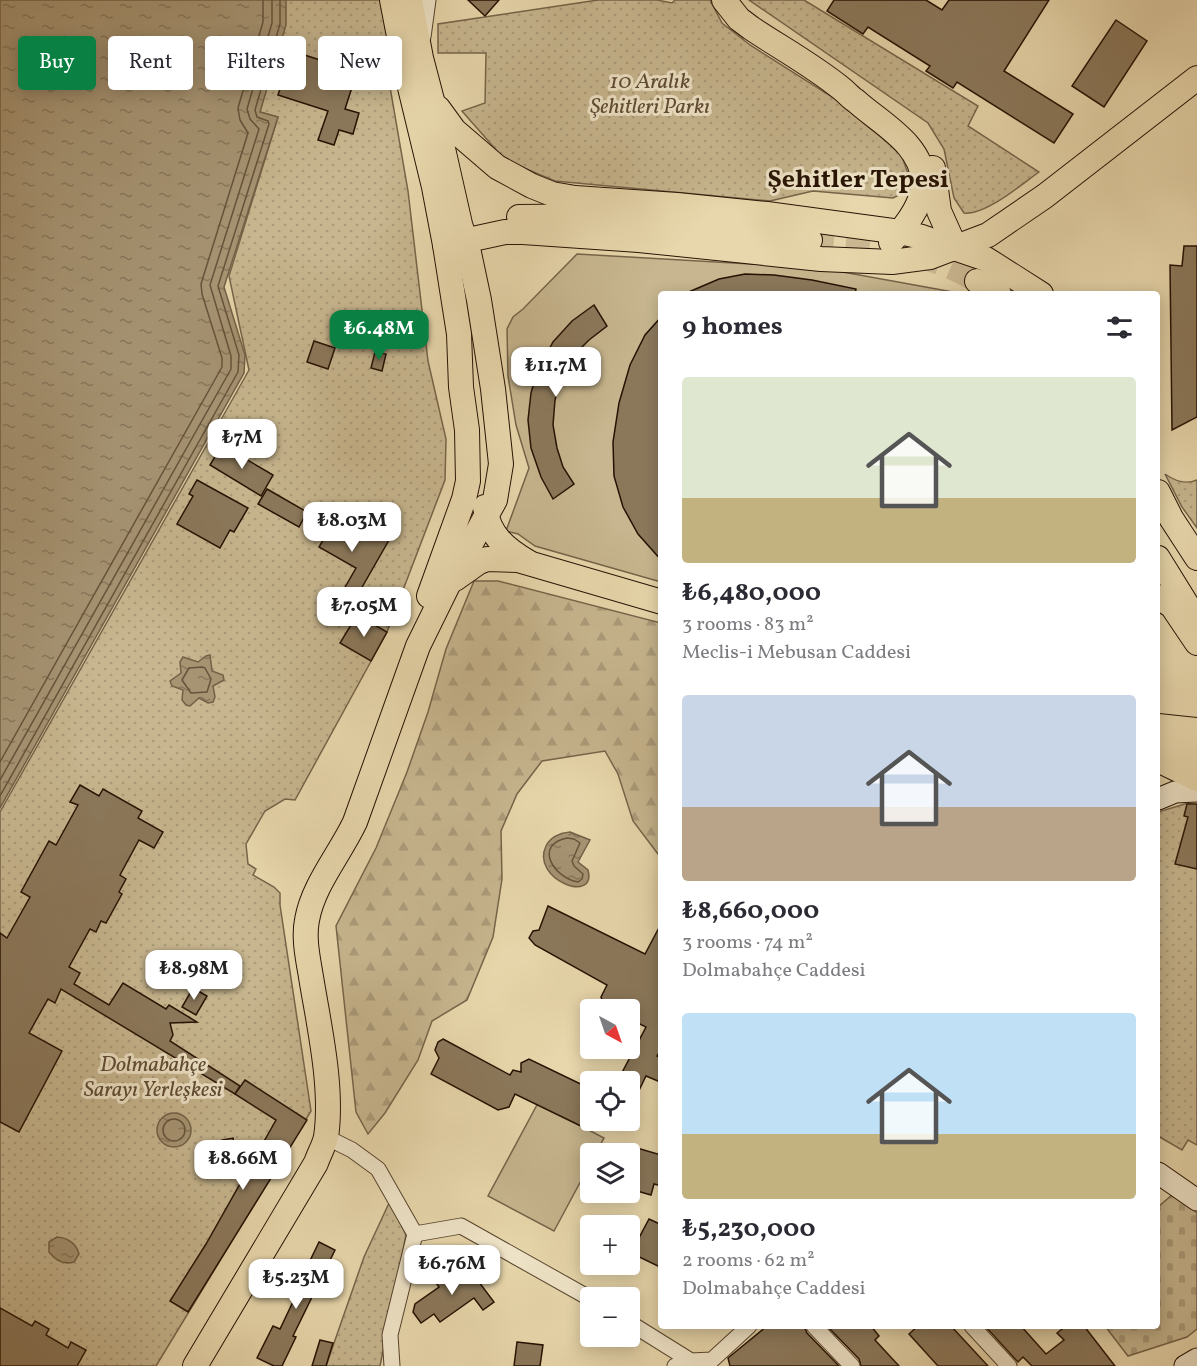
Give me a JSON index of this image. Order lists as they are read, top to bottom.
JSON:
{
  "districts": ["Şehitler Tepesi"],
  "parks": ["10 Aralık Şehitleri Parkı", "Dolmabahçe Sarayı Yerleşkesi"],
  "north": "bottom right",
  "page": {
    "chip": [
      "Buy",
      "Rent",
      "Filters",
      "New"
    ],
    "heading": "9 homes",
    "price": [
      "₺6.48M",
      "₺11.7M",
      "₺7M",
      "₺8.03M",
      "₺7.05M",
      "₺8.98M",
      "₺8.66M",
      "₺6.76M",
      "₺5.23M"
    ],
    "list": [
      {
        "name": "₺6,480,000",
        "note": "3 rooms · 83 m² · Meclis-i Mebusan Caddesi"
      },
      {
        "name": "₺8,660,000",
        "note": "3 rooms · 74 m² · Dolmabahçe Caddesi"
      },
      {
        "name": "₺5,230,000",
        "note": "2 rooms · 62 m² · Dolmabahçe Caddesi"
      }
    ],
    "map_buttons": ["+", "−"]
  }
}
